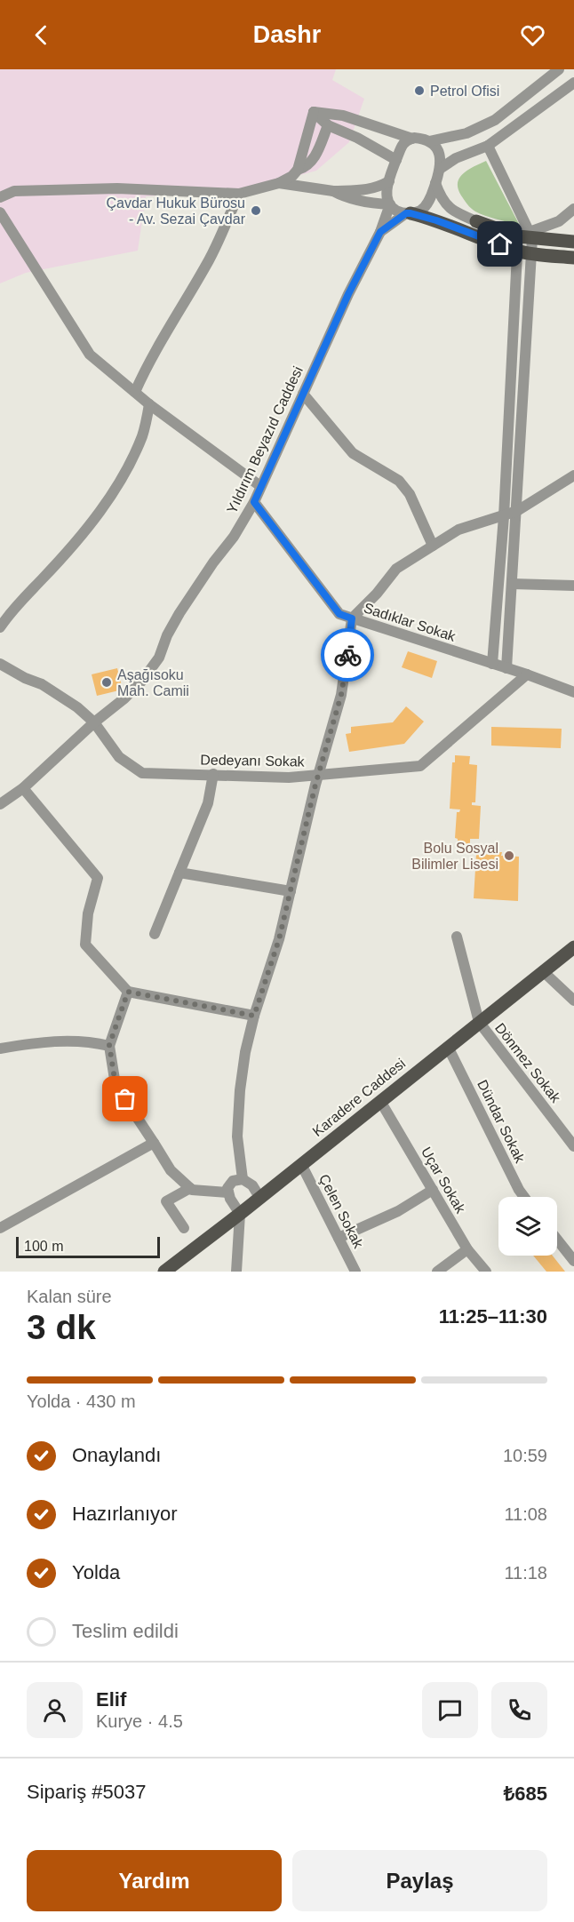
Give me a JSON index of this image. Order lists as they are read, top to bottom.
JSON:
{
  "streets": {
    "main road": ["Karadere Caddesi"],
    "street": [
      "Yıldırım Beyazıd Caddesi",
      "Sadıklar Sokak",
      "Dedeyanı Sokak",
      "Dönmez Sokak",
      "Dündar Sokak",
      "Uçar Sokak",
      "Çelen Sokak"
    ]
  },
  "crossings": [
    ["Yıldırım Beyazıd Caddesi", "Sadıklar Sokak"],
    ["Yıldırım Beyazıd Caddesi", "Dedeyanı Sokak"],
    ["Sadıklar Sokak", "Dedeyanı Sokak"],
    ["Dönmez Sokak", "Karadere Caddesi"],
    ["Karadere Caddesi", "Dündar Sokak"],
    ["Karadere Caddesi", "Uçar Sokak"],
    ["Karadere Caddesi", "Çelen Sokak"]
  ],
  "places": [
    "Petrol Ofisi",
    "Çavdar Hukuk Bürosu - Av. Sezai Çavdar",
    "Aşağısoku Mah. Camii",
    "Bolu Sosyal Bilimler Lisesi"
  ],
  "scale_bar": "100 m",
  "page": {
    "header": "Dashr",
    "scale": "100 m",
    "heading": ["3 dk", "Kalan süre", "11:25–11:30"],
    "panel": [
      "Elif",
      "Kurye · 4.5",
      "Sipariş #5037",
      "₺685"
    ],
    "bar": "Yolda · 430 m",
    "list": [
      ["Onaylandı", "10:59"],
      ["Hazırlanıyor", "11:08"],
      ["Yolda", "11:18"],
      "Teslim edildi"
    ],
    "buttons": ["Yardım", "Paylaş"]
  }
}
